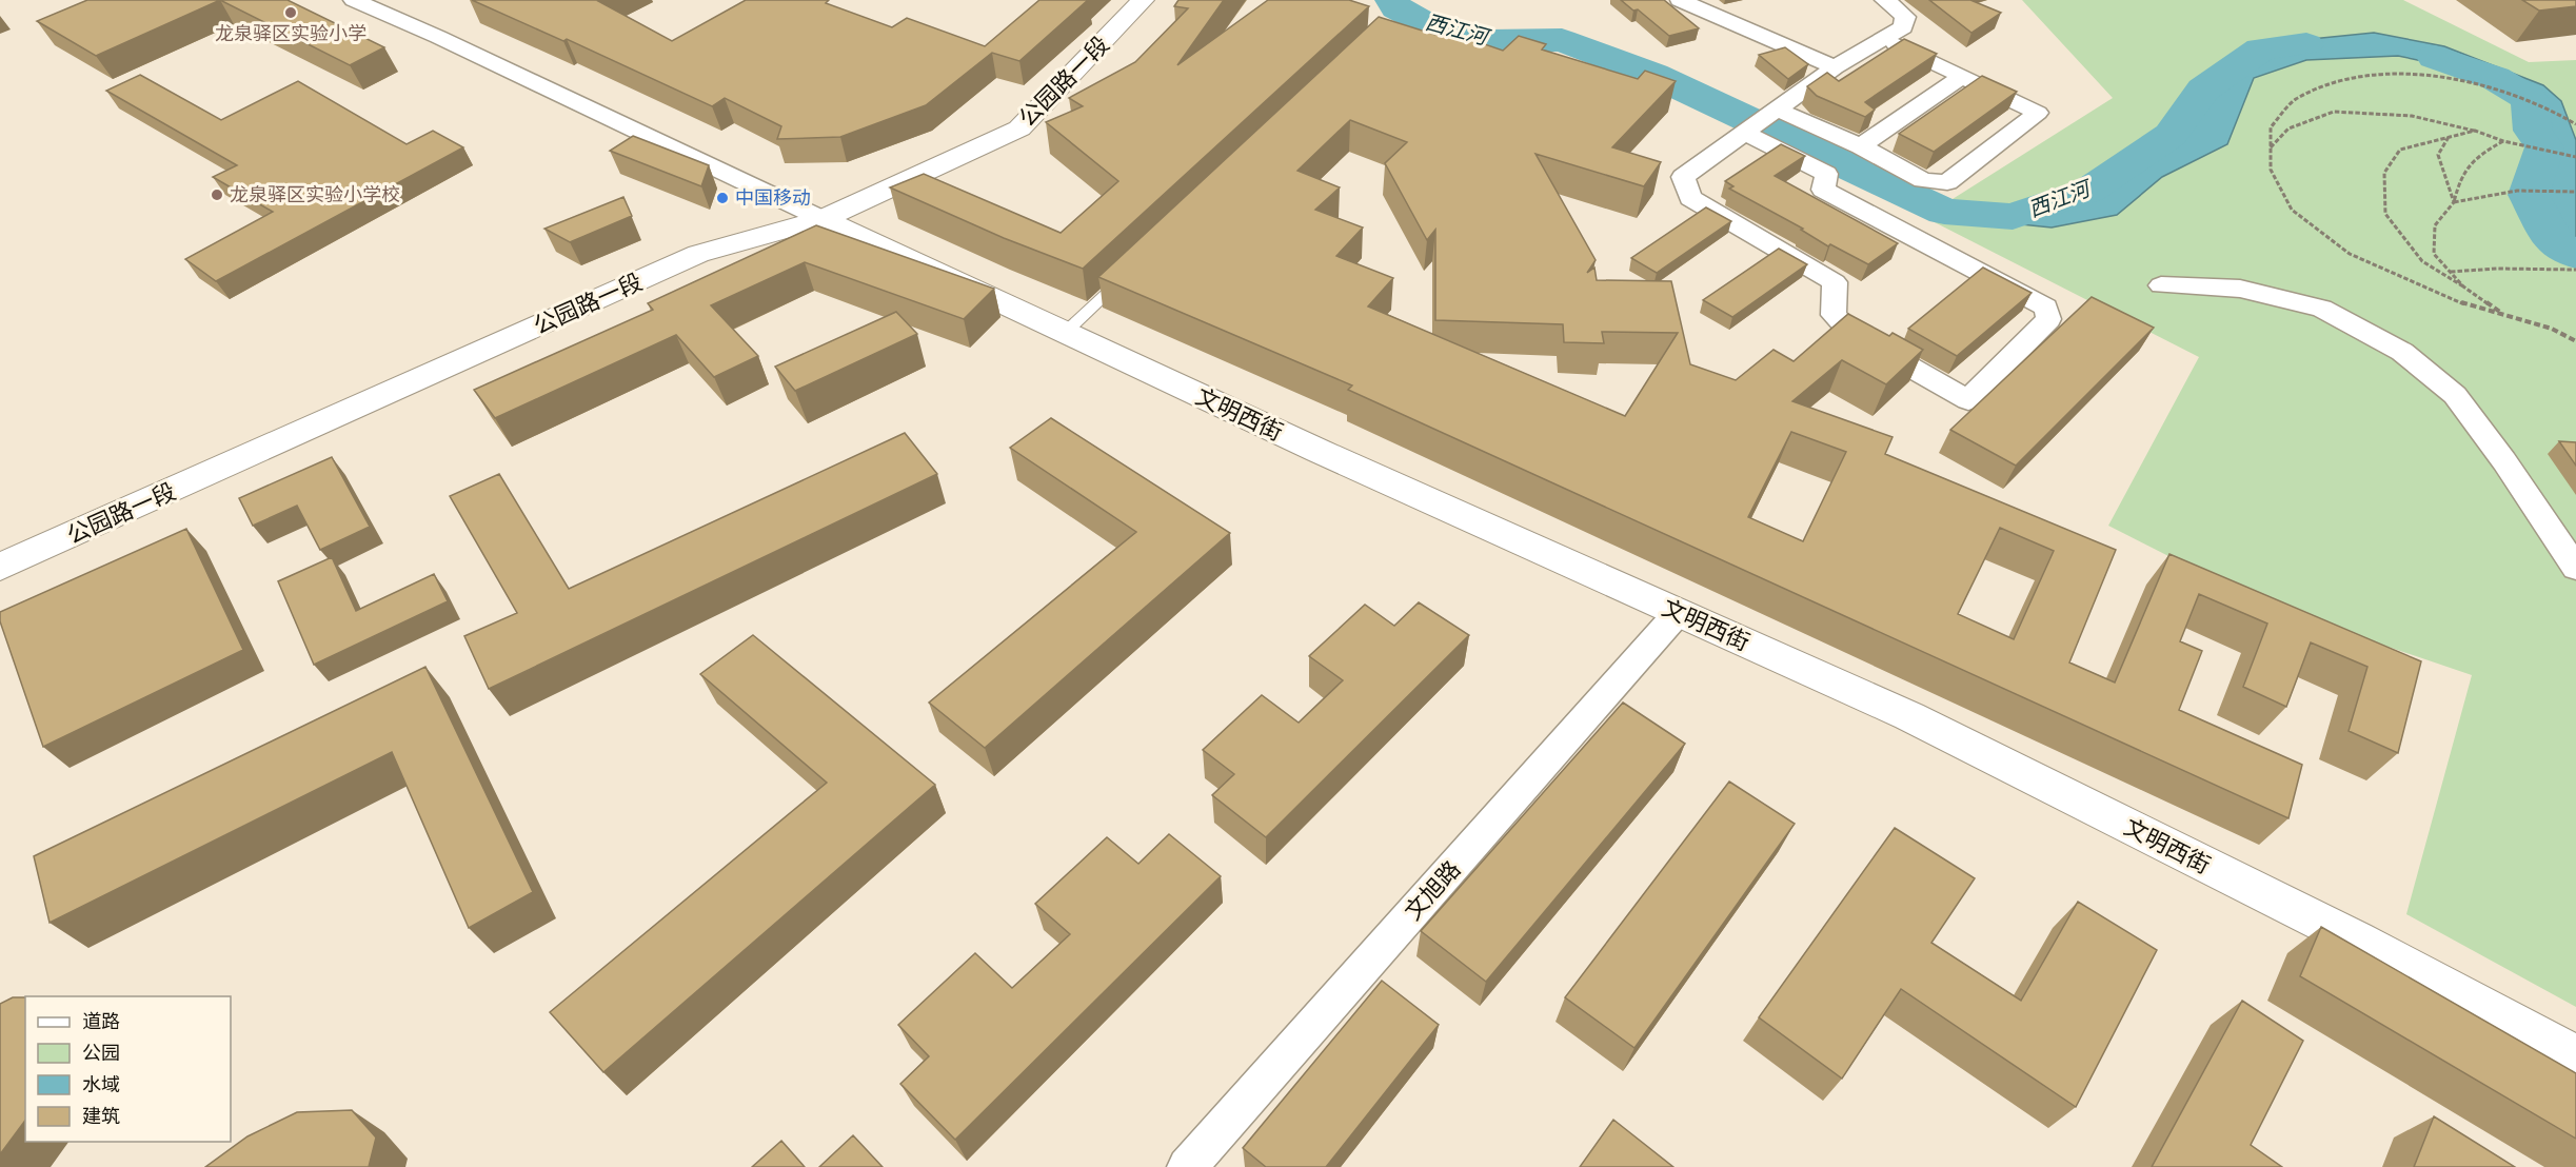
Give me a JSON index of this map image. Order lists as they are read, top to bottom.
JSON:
{
  "streets": {
    "street": ["公园路一段", "文明西街", "文旭路"]
  },
  "crossings": [
    ["公园路一段", "文明西街"],
    ["文明西街", "文旭路"]
  ],
  "water": ["西江河"],
  "places": ["龙泉驿区实验小学", "龙泉驿区实验小学校", "中国移动"],
  "legend": [
    "道路",
    "公园",
    "水域",
    "建筑"
  ]
}
